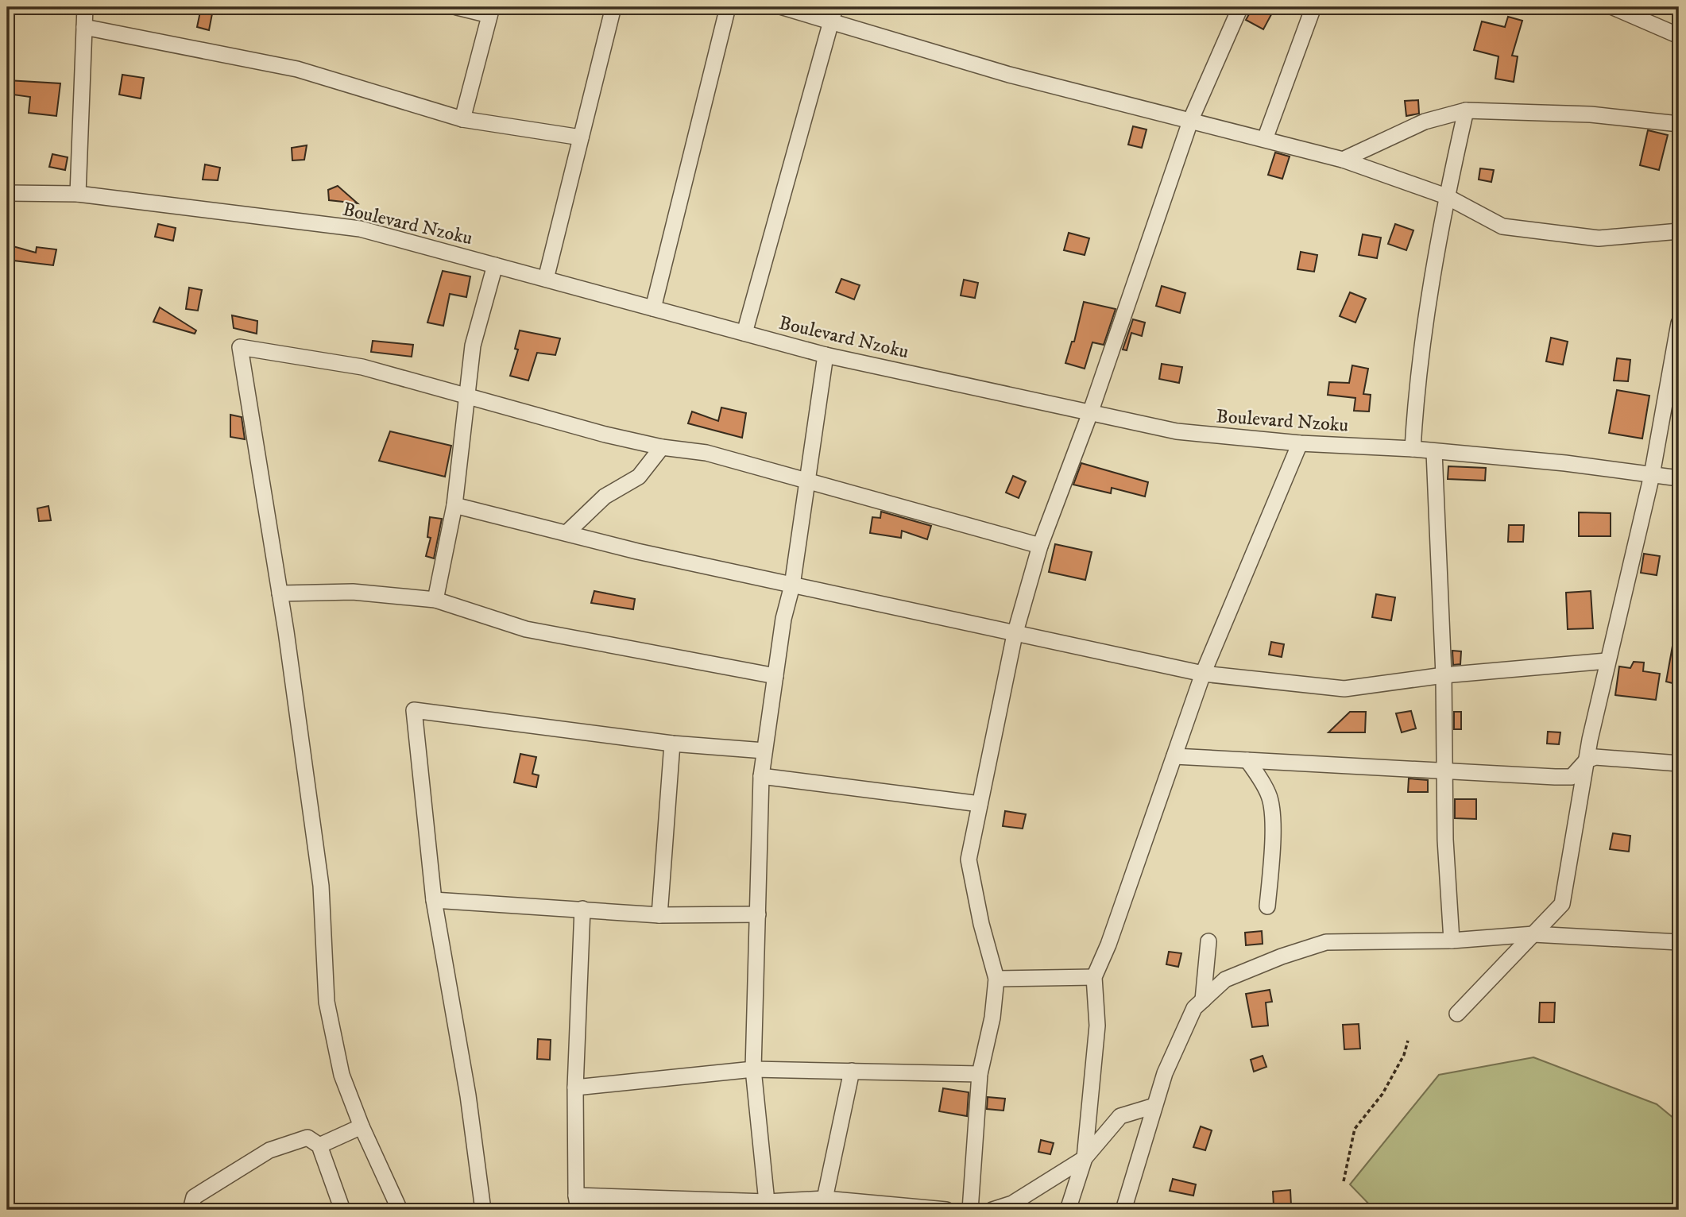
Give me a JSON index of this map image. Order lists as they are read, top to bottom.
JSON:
{
  "streets": {
    "street": ["Boulevard Nzoku"]
  }
}
